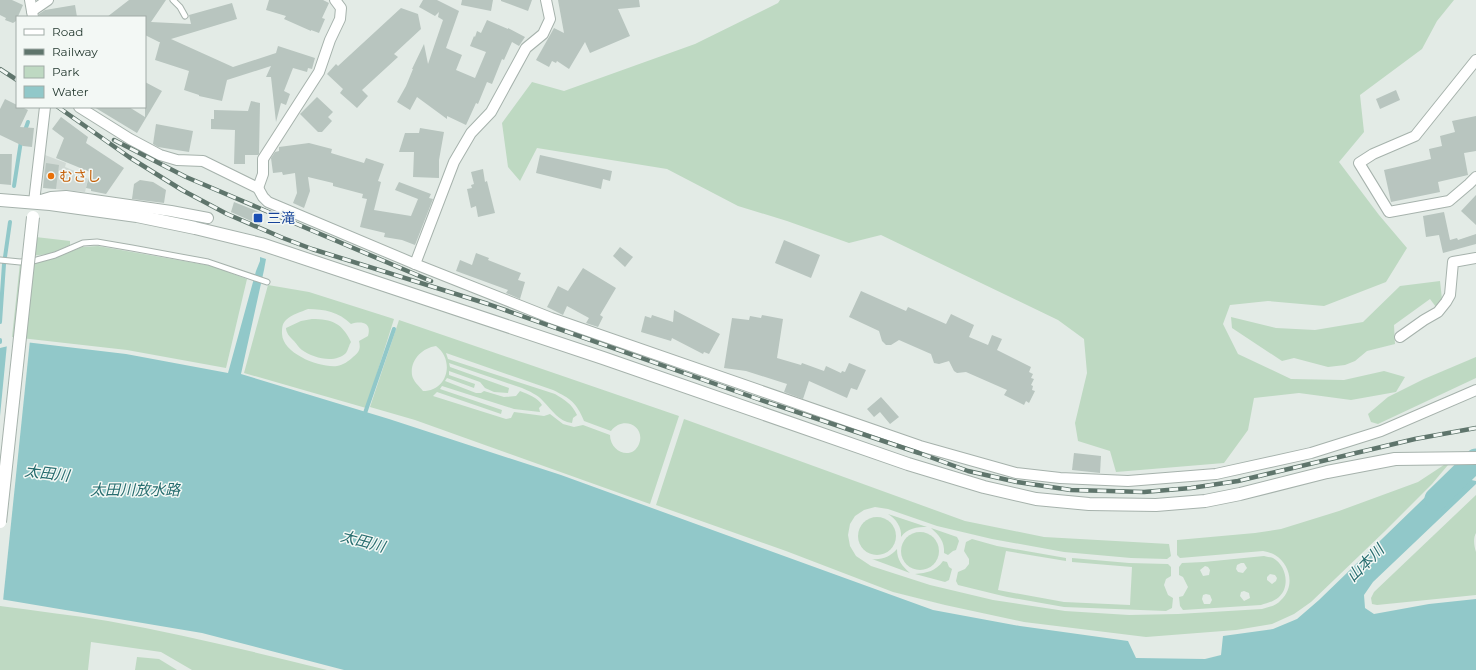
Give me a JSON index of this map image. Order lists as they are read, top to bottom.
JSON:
{
  "water": ["太田川", "太田川放水路", "山本川"],
  "places": {
    "other": ["むさし"],
    "transit": ["三滝"]
  },
  "legend": [
    "Road",
    "Railway",
    "Park",
    "Water"
  ]
}
